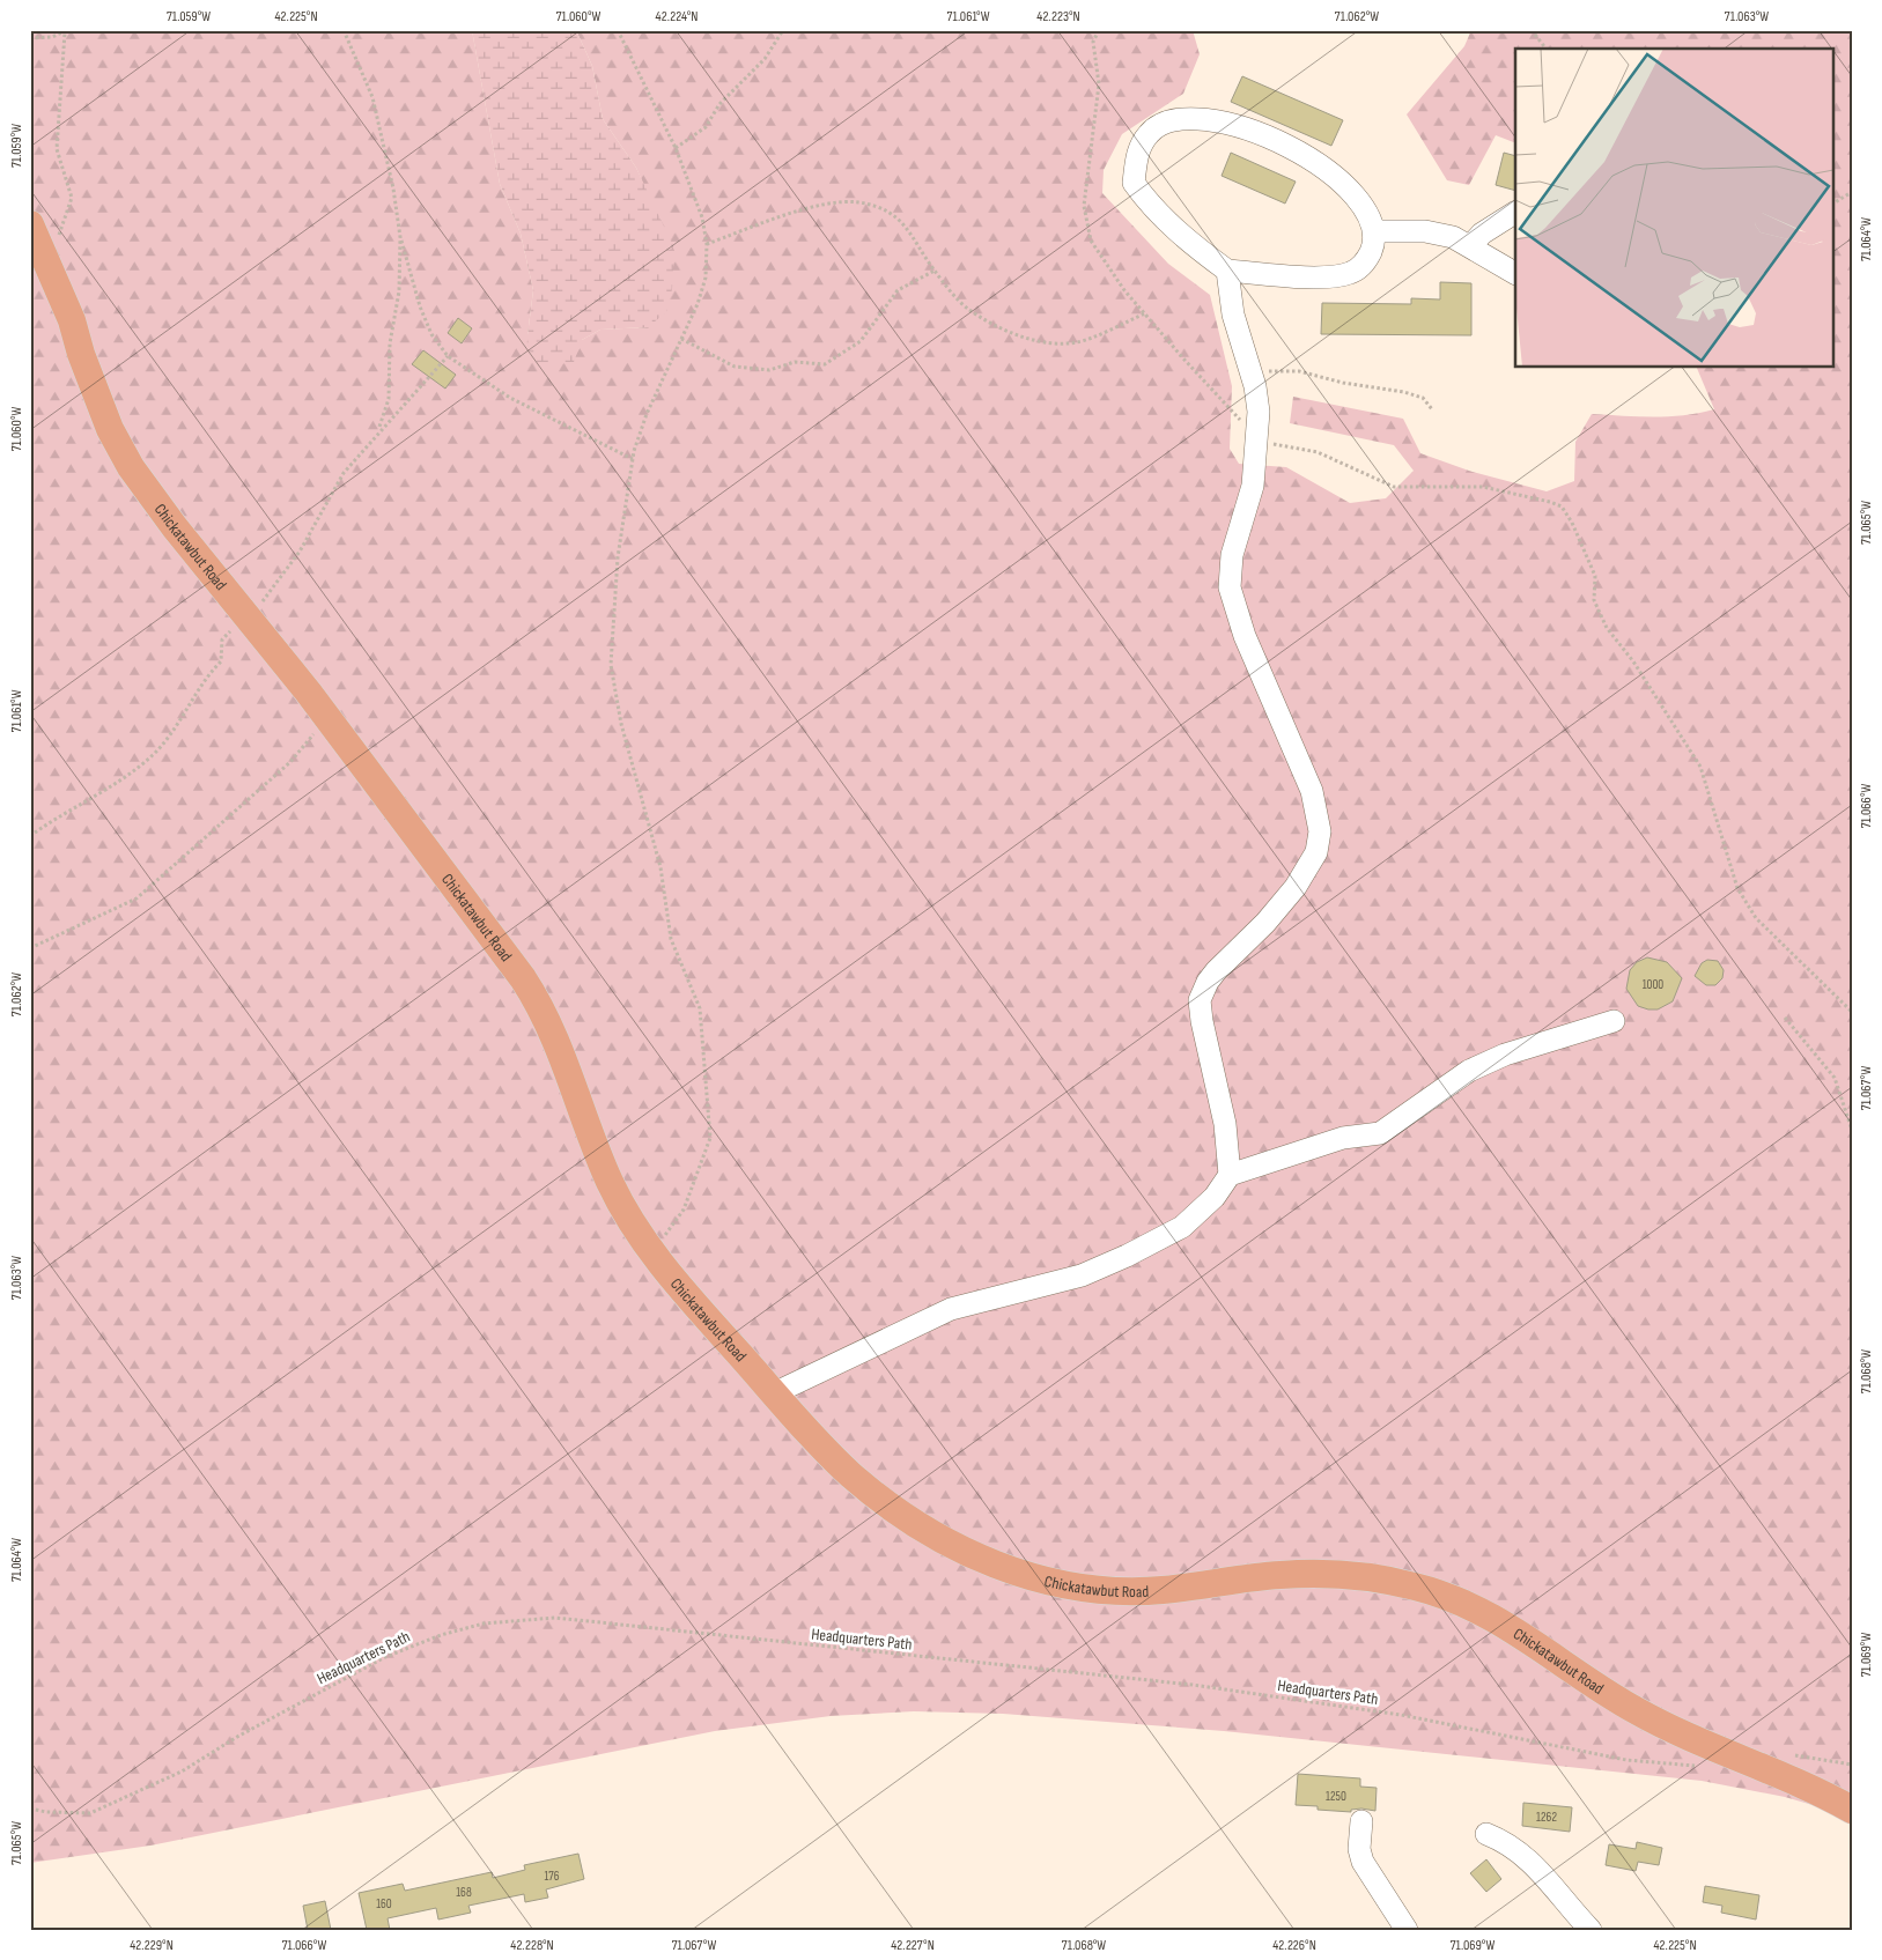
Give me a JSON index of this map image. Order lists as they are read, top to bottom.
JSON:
{
  "streets": {
    "main road": ["Chickatawbut Road"],
    "path": ["Headquarters Path"]
  },
  "crossings": [
    ["Chickatawbut Road", "Headquarters Path"]
  ],
  "house_numbers": [
    "1000",
    "1250",
    "1262",
    "176",
    "168",
    "160"
  ],
  "coordinates": [
    "71.059°W",
    "42.225°N",
    "71.060°W",
    "42.224°N",
    "71.061°W",
    "42.223°N",
    "71.062°W",
    "71.063°W",
    "71.064°W",
    "71.065°W",
    "71.066°W",
    "71.067°W",
    "71.068°W",
    "71.069°W",
    "42.229°N",
    "42.228°N",
    "42.227°N",
    "42.226°N"
  ]
}
